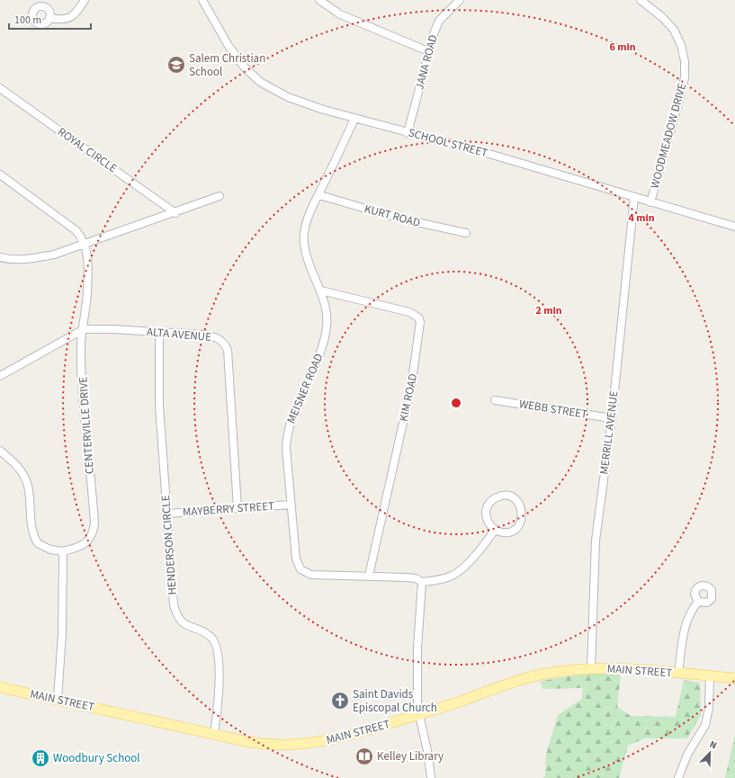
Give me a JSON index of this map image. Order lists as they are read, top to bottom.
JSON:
{
  "streets": {
    "main road": ["MAIN STREET"],
    "street": [
      "JANA ROAD",
      "WOODMEADOW DRIVE",
      "SCHOOL STREET",
      "ROYAL CIRCLE",
      "KURT ROAD",
      "ALTA AVENUE",
      "MEISNER ROAD",
      "KIM ROAD",
      "WEBB STREET",
      "CENTERVILLE DRIVE",
      "MERRILL AVENUE",
      "MAYBERRY STREET",
      "HENDERSON CIRCLE"
    ]
  },
  "crossings": [
    ["JANA ROAD", "SCHOOL STREET"],
    ["WOODMEADOW DRIVE", "SCHOOL STREET"],
    ["SCHOOL STREET", "MEISNER ROAD"],
    ["SCHOOL STREET", "MERRILL AVENUE"],
    ["KURT ROAD", "MEISNER ROAD"],
    ["ALTA AVENUE", "CENTERVILLE DRIVE"],
    ["ALTA AVENUE", "MAYBERRY STREET"],
    ["ALTA AVENUE", "HENDERSON CIRCLE"],
    ["MEISNER ROAD", "KIM ROAD"],
    ["MEISNER ROAD", "MAYBERRY STREET"],
    ["WEBB STREET", "MERRILL AVENUE"],
    ["MERRILL AVENUE", "MAIN STREET"],
    ["MAYBERRY STREET", "HENDERSON CIRCLE"],
    ["HENDERSON CIRCLE", "MAIN STREET"]
  ],
  "places": {
    "school or university": ["Salem Christian School"],
    "church": ["Saint Davids Episcopal Church"],
    "library": ["Kelley Library"],
    "building": ["Woodbury School"]
  },
  "scale_bar": "100 m",
  "north": "top right",
  "rings": ["6 min", "4 min", "2 min"]
}
